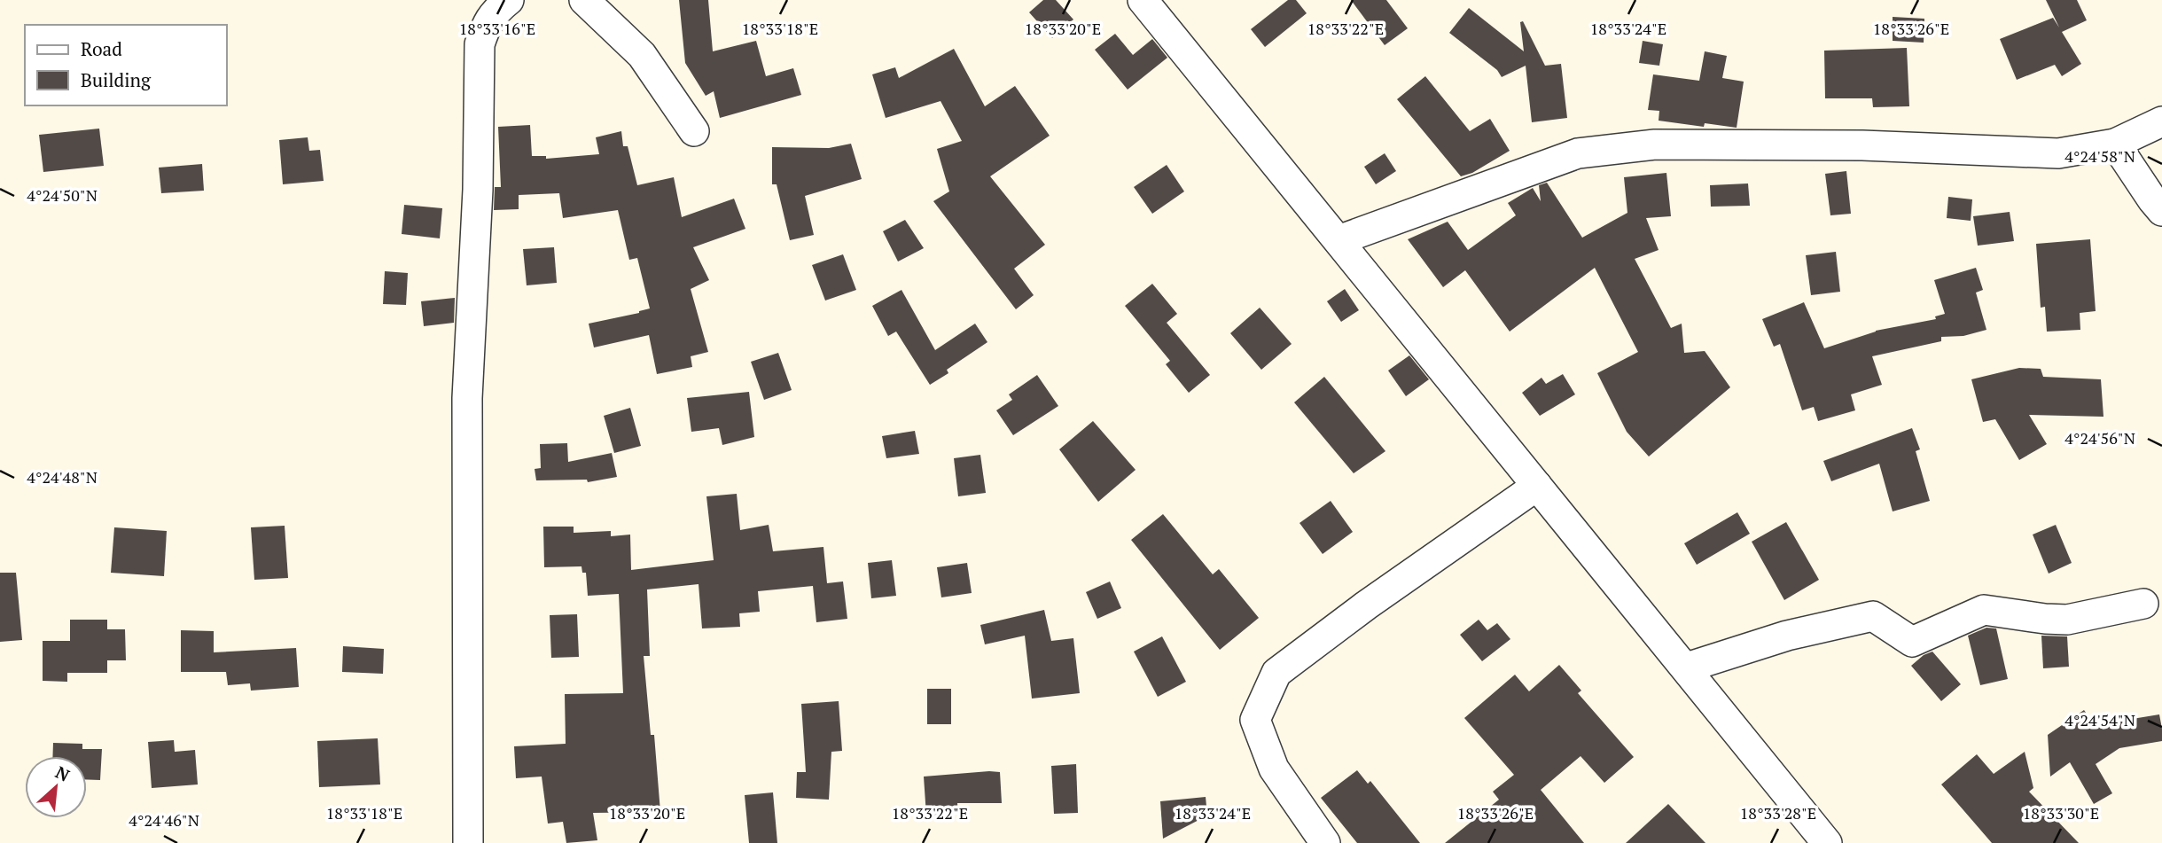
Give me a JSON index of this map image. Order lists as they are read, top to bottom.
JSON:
{
  "legend": ["Road", "Building"],
  "north": "top right",
  "coordinates": [
    "18°33'16\"E",
    "18°33'18\"E",
    "18°33'20\"E",
    "18°33'22\"E",
    "18°33'24\"E",
    "18°33'26\"E",
    "4°24'58\"N",
    "4°24'50\"N",
    "4°24'56\"N",
    "4°24'48\"N",
    "4°24'54\"N",
    "18°33'28\"E",
    "18°33'30\"E",
    "4°24'46\"N"
  ]
}
